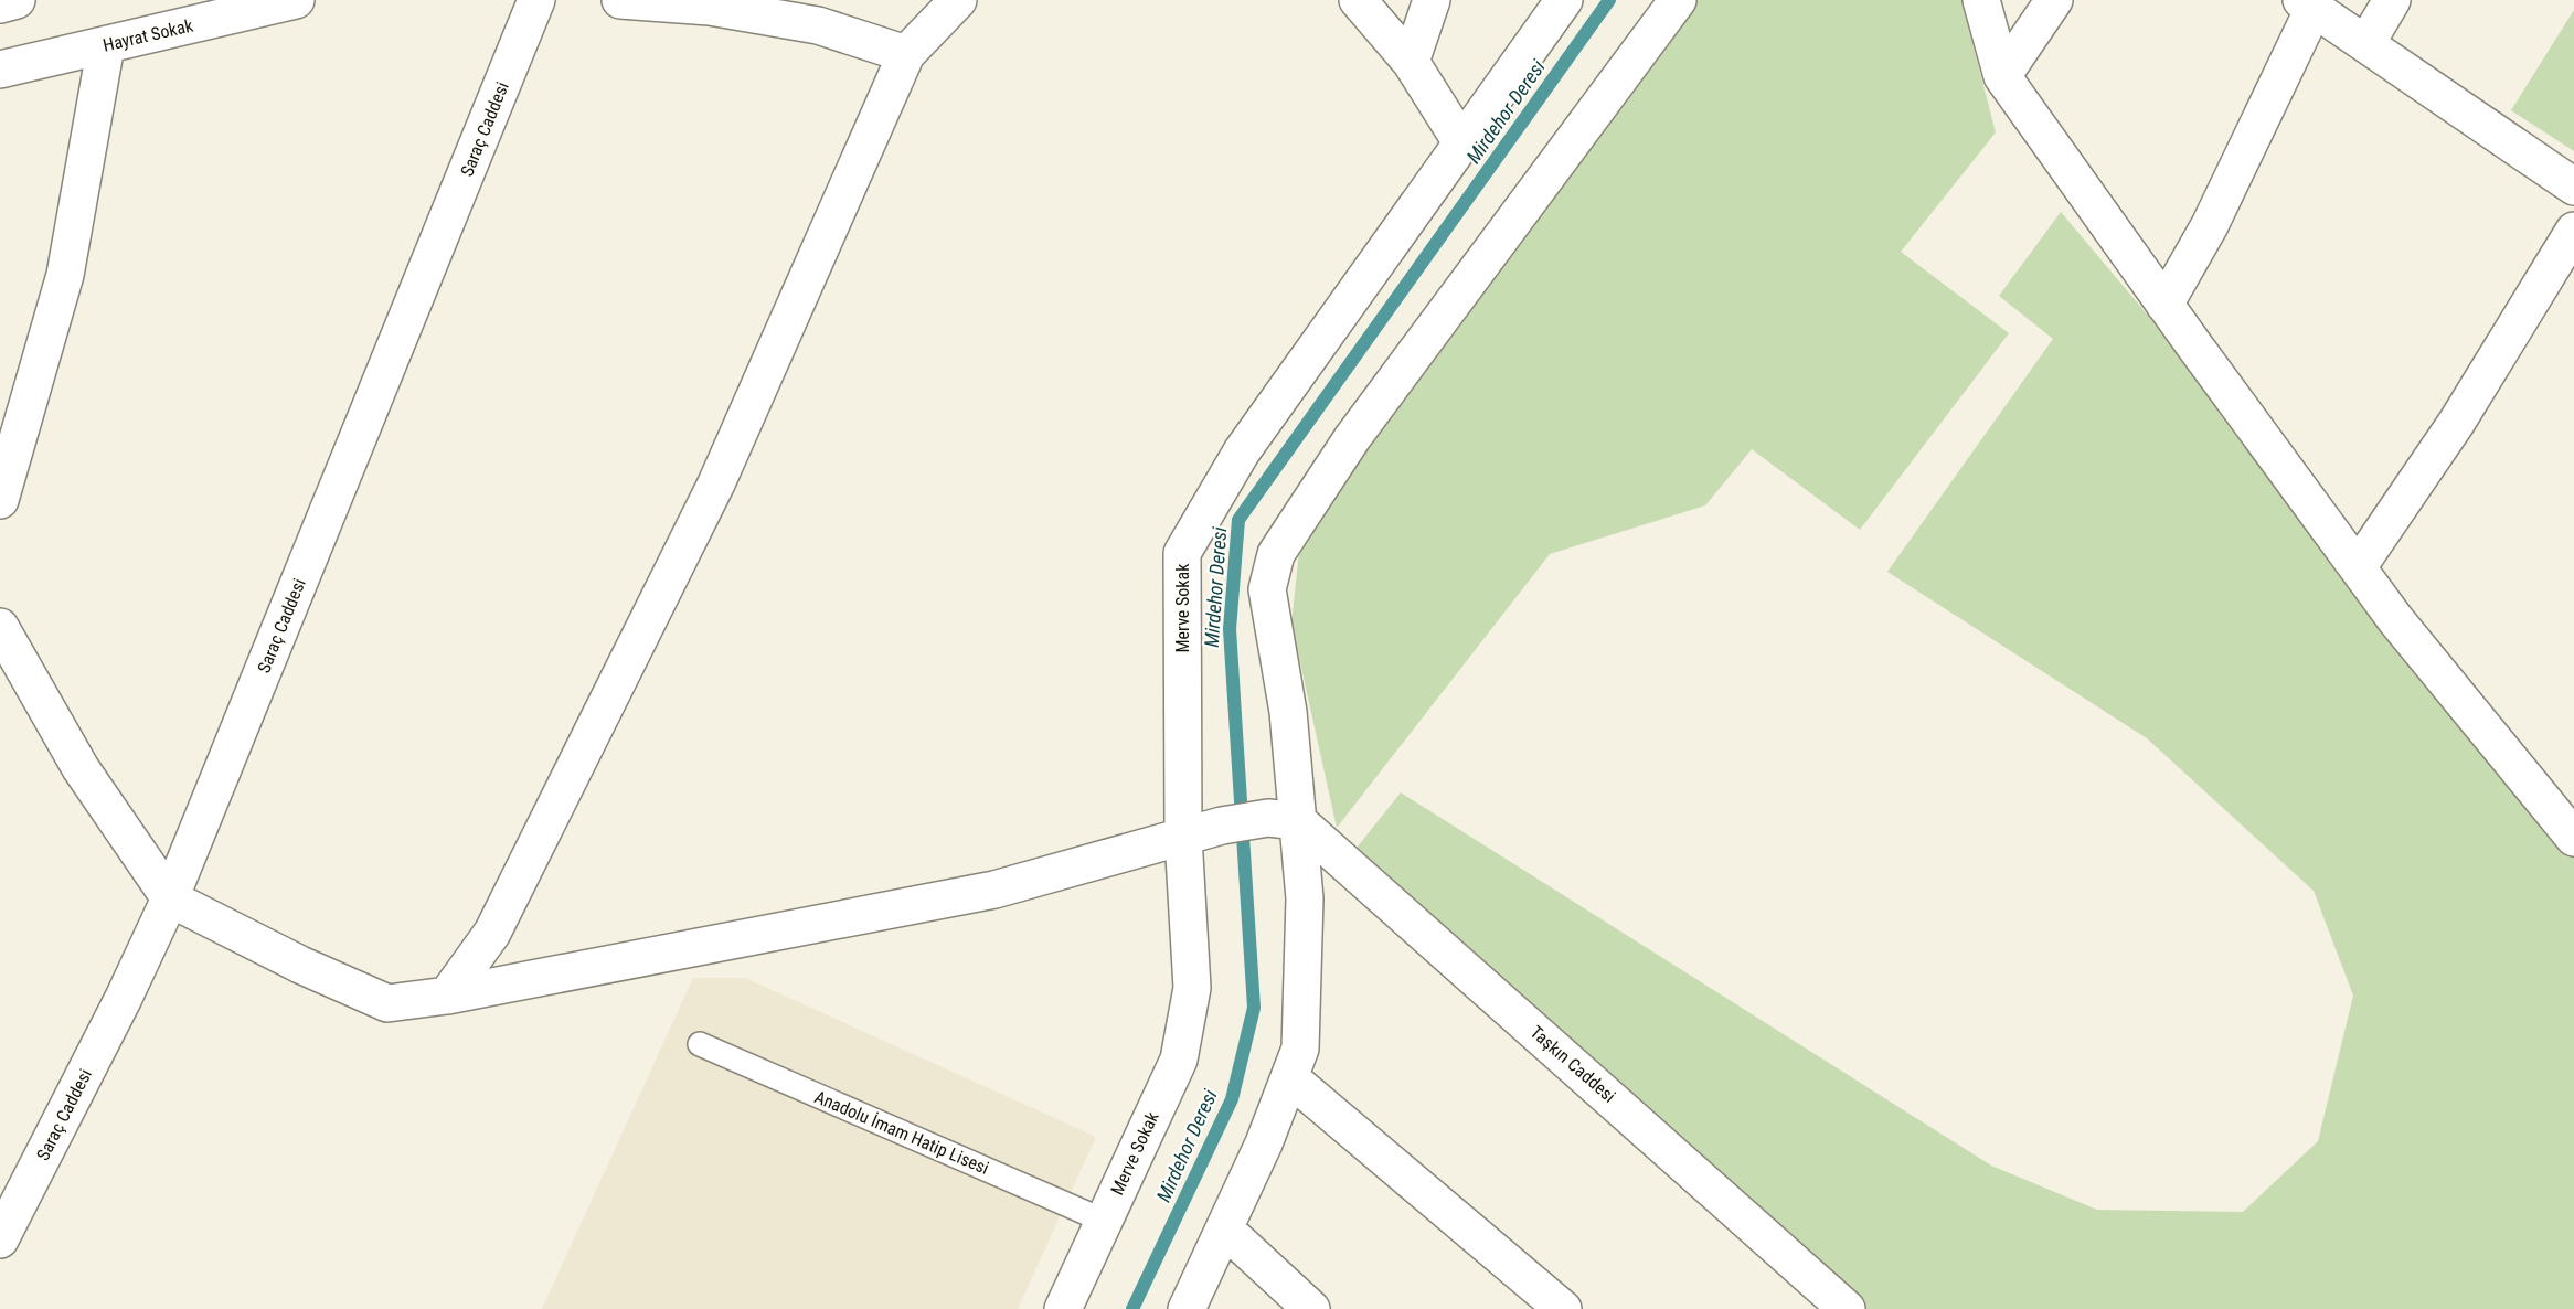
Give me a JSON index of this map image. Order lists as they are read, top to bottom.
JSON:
{
  "streets": {
    "street": [
      "Hayrat Sokak",
      "Saraç Caddesi",
      "Merve Sokak",
      "Taşkın Caddesi"
    ],
    "lane": ["Anadolu İmam Hatip Lisesi"]
  },
  "crossings": [
    ["Merve Sokak", "Anadolu İmam Hatip Lisesi"]
  ],
  "water": ["Mirdehor Deresi"]
}
